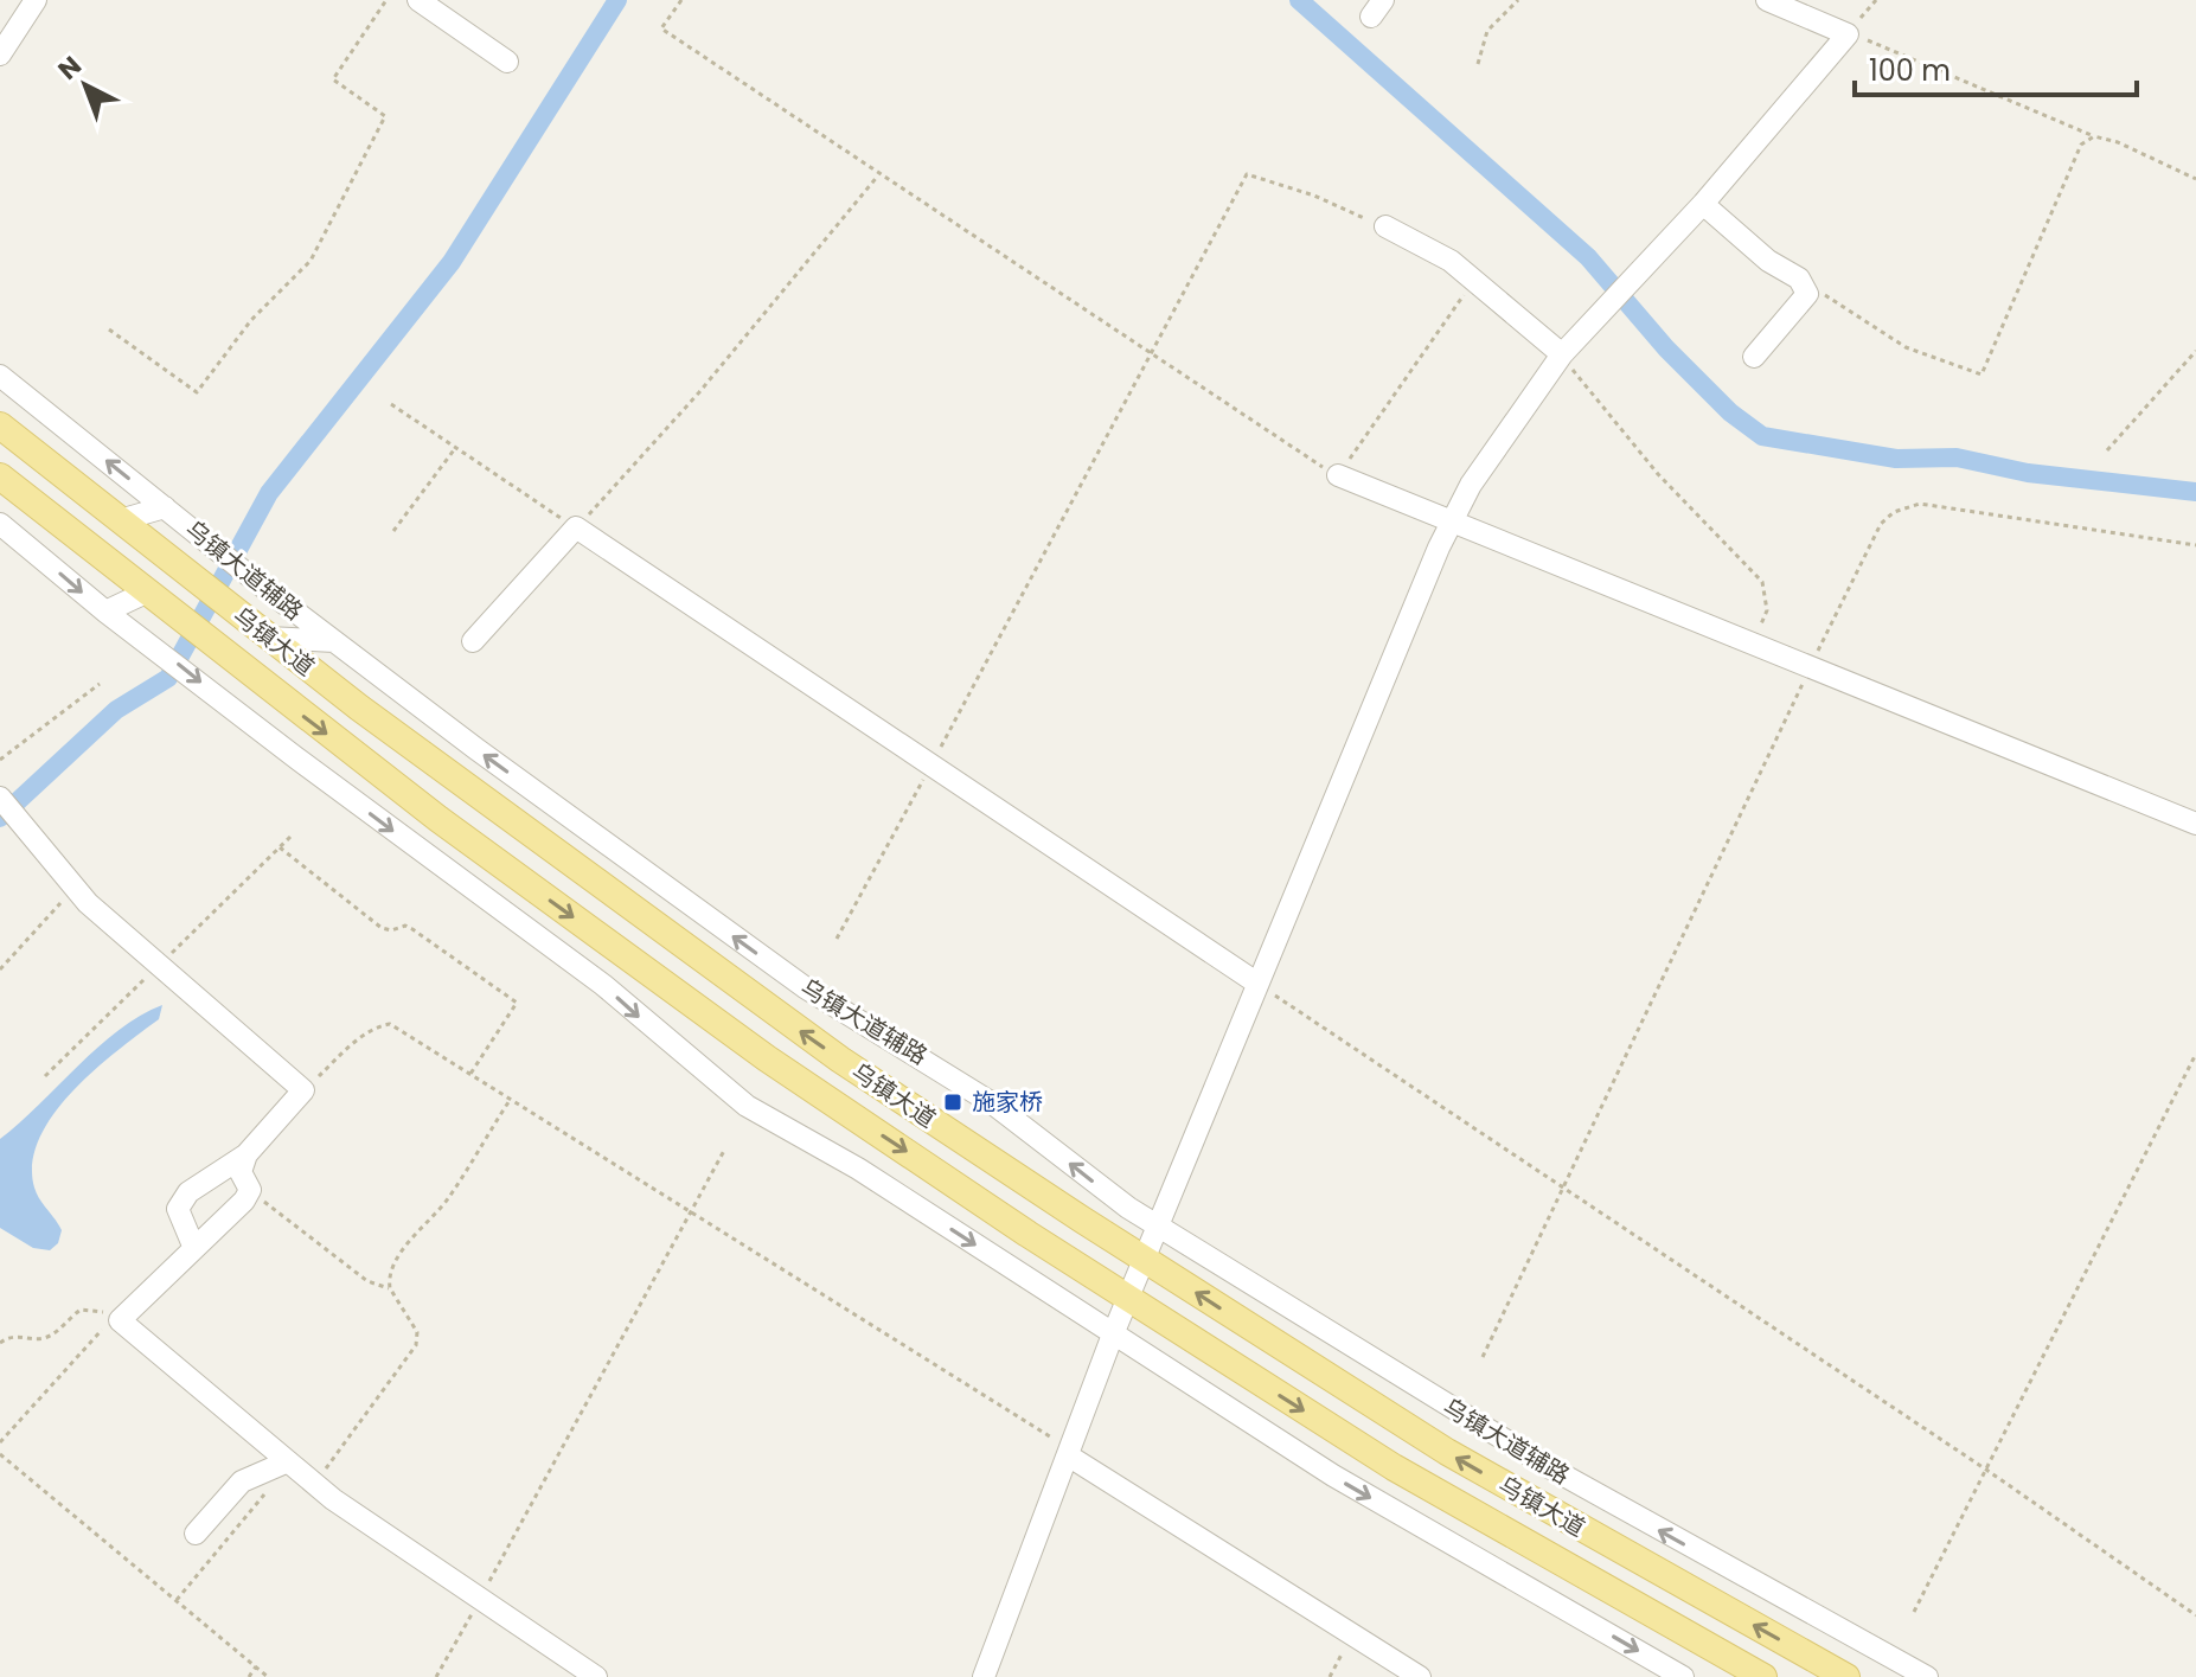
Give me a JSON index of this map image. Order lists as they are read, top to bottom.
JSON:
{
  "streets": {
    "main road": ["乌镇大道"],
    "street": ["乌镇大道辅路"]
  },
  "places": {
    "transit": ["施家桥"]
  },
  "scale_bar": "100 m",
  "north": "top left"
}
